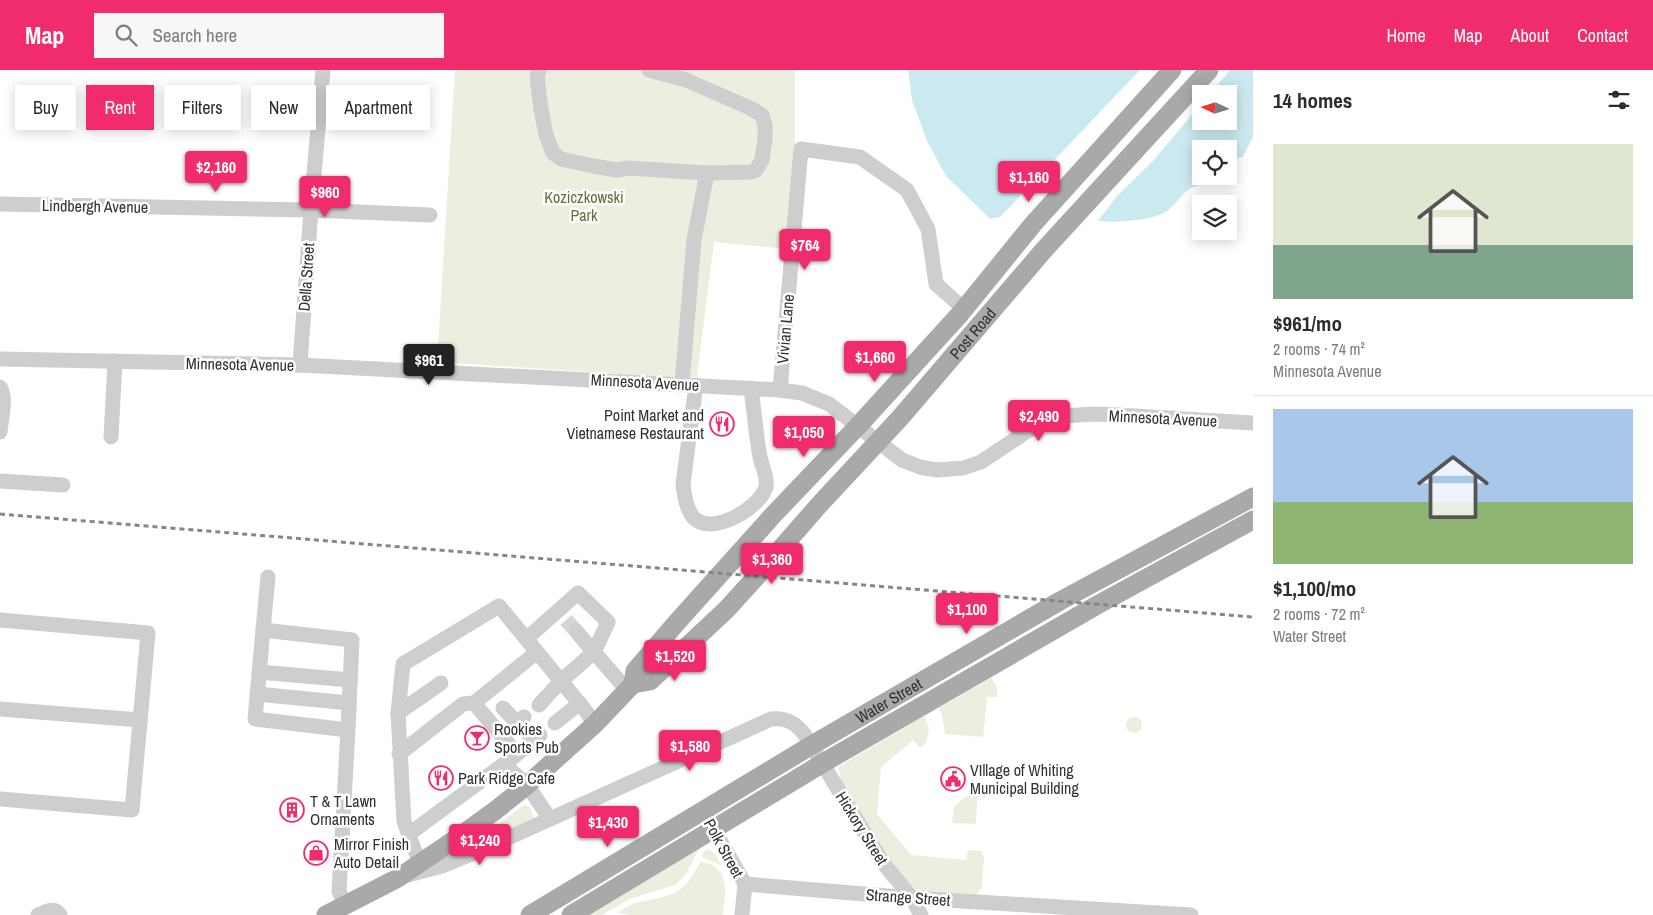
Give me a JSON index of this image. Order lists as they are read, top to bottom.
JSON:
{
  "streets": {
    "main road": ["Post Road", "Water Street"],
    "street": [
      "Lindbergh Avenue",
      "Della Street",
      "Vivian Lane",
      "Minnesota Avenue",
      "Hickory Street",
      "Polk Street",
      "Strange Street"
    ]
  },
  "crossings": [
    ["Lindbergh Avenue", "Della Street"],
    ["Della Street", "Minnesota Avenue"],
    ["Vivian Lane", "Post Road"],
    ["Vivian Lane", "Minnesota Avenue"],
    ["Post Road", "Minnesota Avenue"],
    ["Water Street", "Hickory Street"],
    ["Water Street", "Polk Street"],
    ["Hickory Street", "Strange Street"],
    ["Polk Street", "Strange Street"]
  ],
  "parks": ["Koziczkowski Park"],
  "places": {
    "restaurant": ["Point Market and Vietnamese Restaurant", "Park Ridge Cafe"],
    "bar": ["Rookies Sports Pub"],
    "public building": ["VIllage of Whiting Municipal Building"],
    "building": ["T & T Lawn Ornaments"],
    "shop": ["Mirror Finish Auto Detail"]
  },
  "north": "left",
  "page": {
    "header": "Map",
    "search": "Search here",
    "nav": [
      "Home",
      "Map",
      "About",
      "Contact"
    ],
    "heading": "14 homes",
    "chip": [
      "Buy",
      "Rent",
      "Filters",
      "New",
      "Apartment"
    ],
    "list": [
      {
        "name": "$961/mo",
        "note": "2 rooms · 74 m² · Minnesota Avenue"
      },
      {
        "name": "$1,100/mo",
        "note": "2 rooms · 72 m² · Water Street"
      }
    ],
    "price": [
      "$2,160",
      "$1,160",
      "$960",
      "$764",
      "$1,660",
      "$961",
      "$2,490",
      "$1,050",
      "$1,360",
      "$1,100",
      "$1,520",
      "$1,580",
      "$1,430",
      "$1,240"
    ]
  }
}
